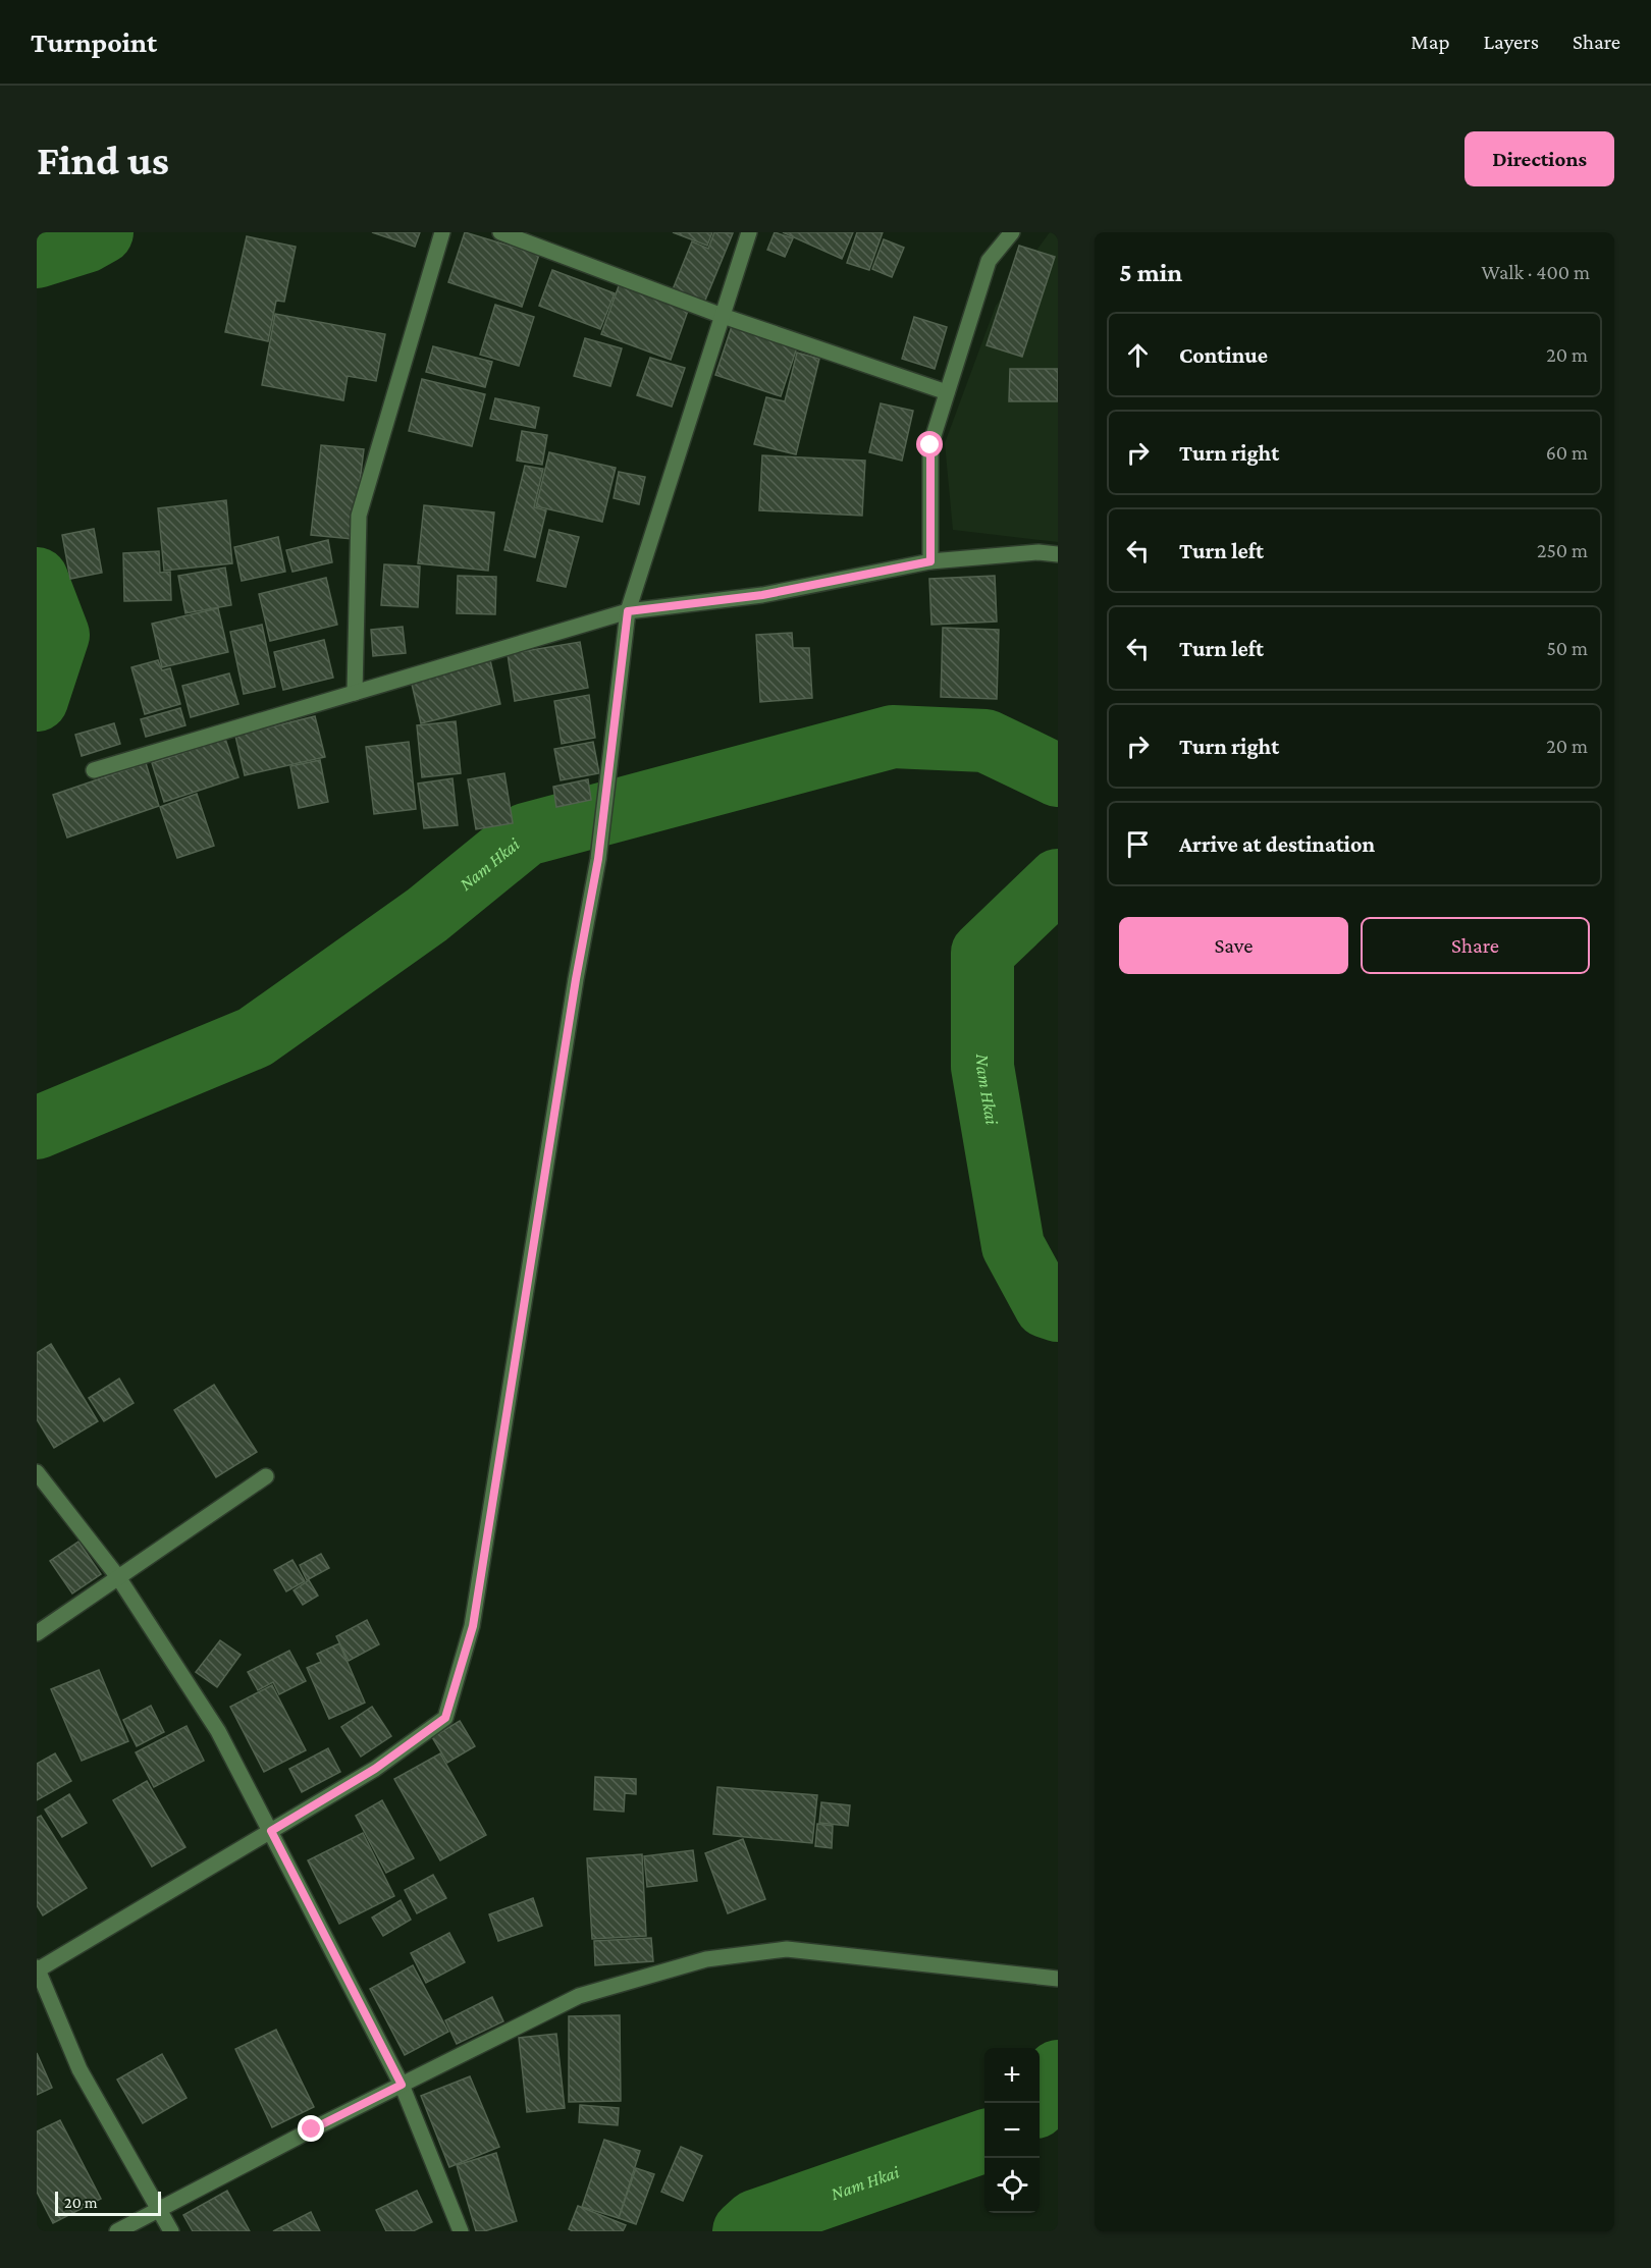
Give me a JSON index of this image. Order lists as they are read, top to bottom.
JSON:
{
  "water": ["Nam Hkai"],
  "scale_bar": "20 m",
  "page": {
    "header": "Turnpoint",
    "nav": ["Map", "Layers", "Share"],
    "buttons": [
      "Directions",
      ["Save", "Share"]
    ],
    "title": "Find us",
    "heading": ["5 min", "Walk · 400 m"],
    "list": [
      ["Continue", "20 m"],
      ["Turn right", "60 m"],
      ["Turn left", "250 m"],
      ["Turn left", "50 m"],
      ["Turn right", "20 m"],
      "Arrive at destination"
    ],
    "map_buttons": ["+", "−"],
    "scale": "20 m"
  }
}
